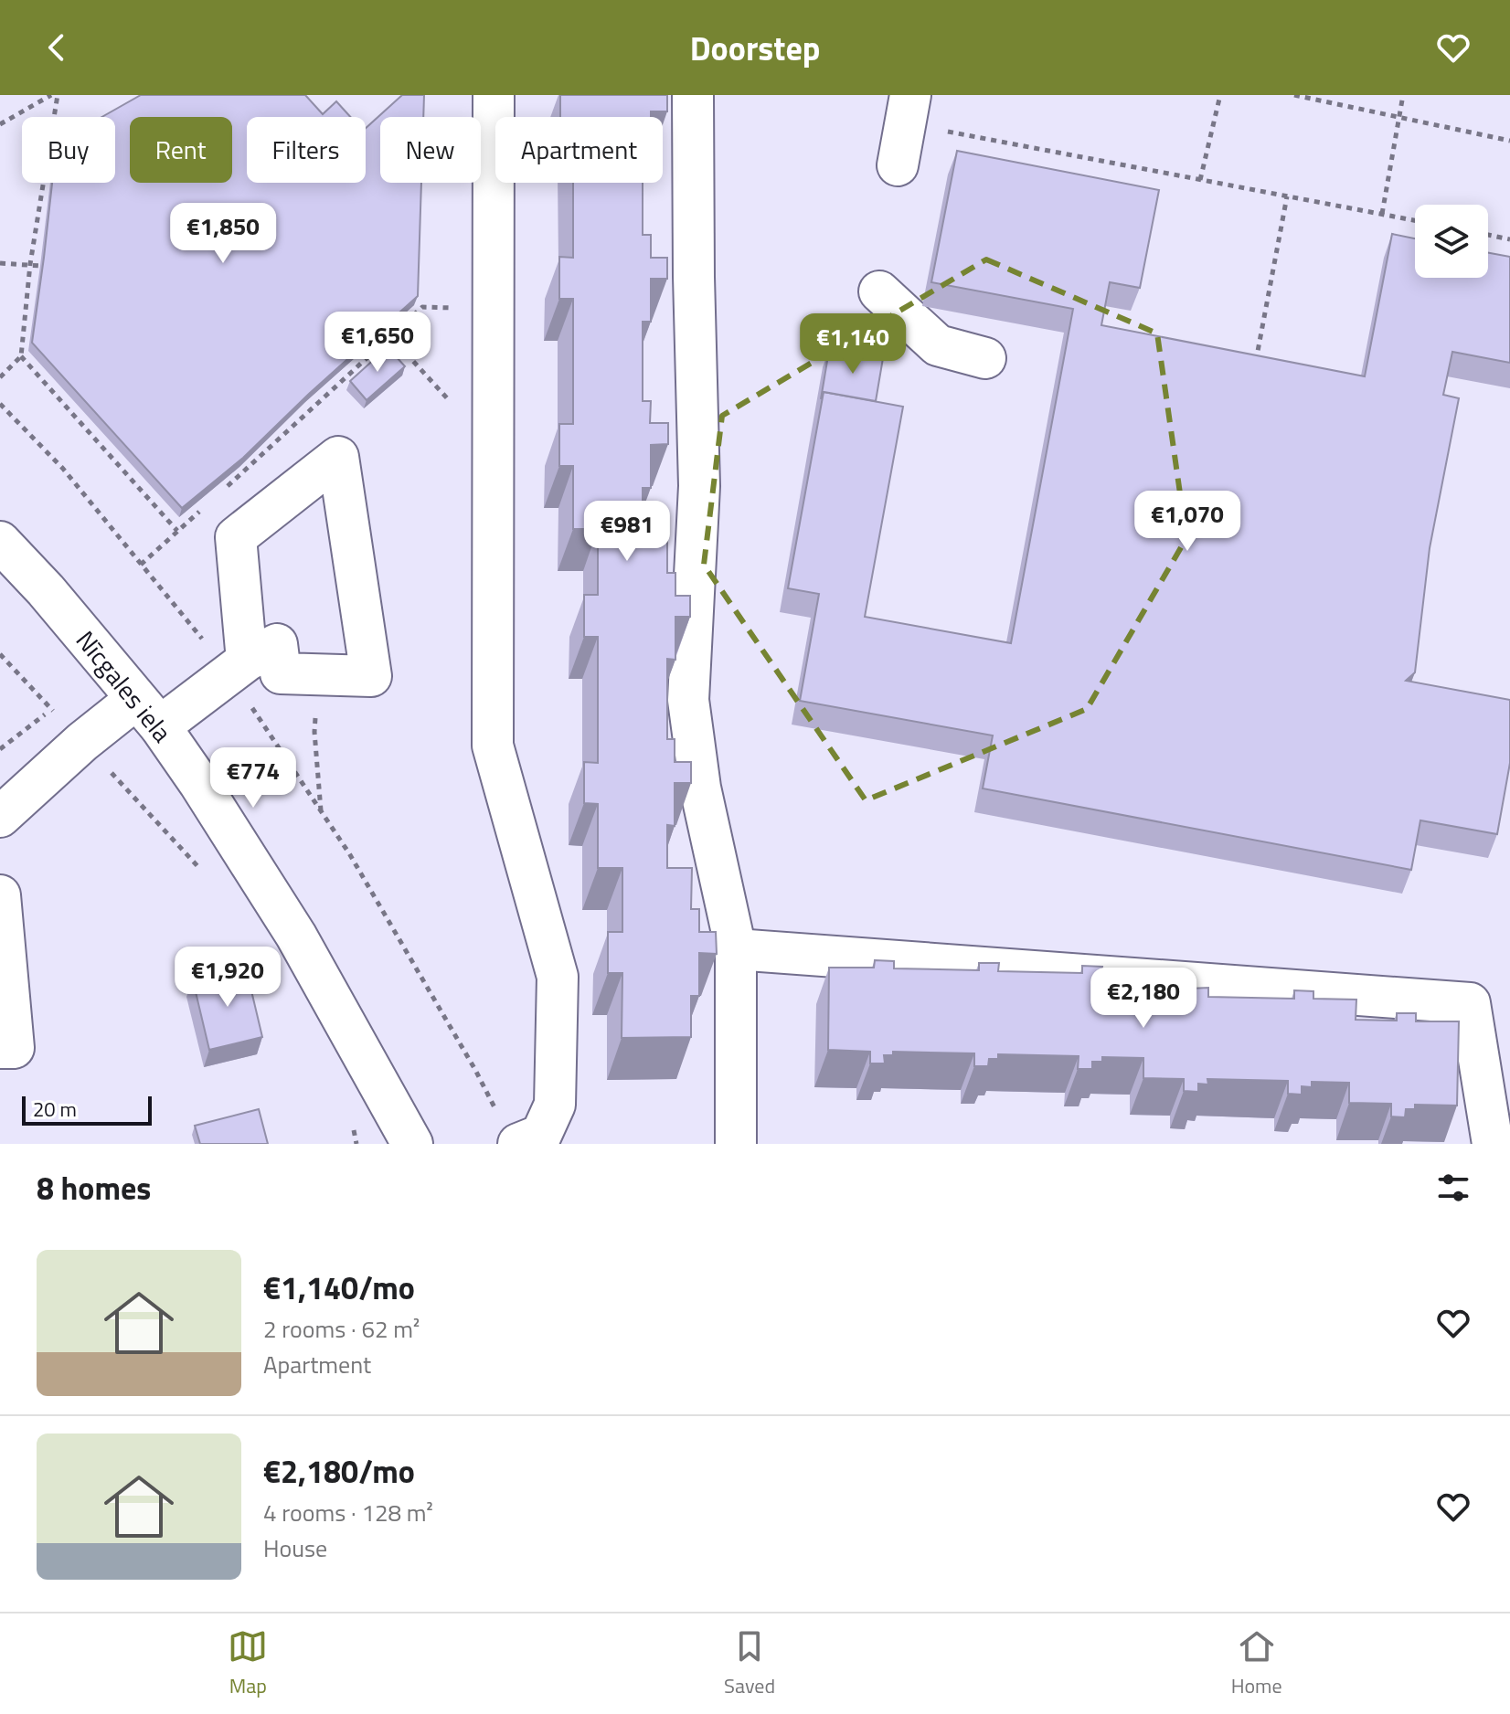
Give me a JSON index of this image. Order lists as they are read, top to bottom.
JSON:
{
  "streets": {
    "street": ["Nīcgales iela"]
  },
  "scale_bar": "20 m",
  "page": {
    "header": "Doorstep",
    "chip": [
      "Buy",
      "Rent",
      "Filters",
      "New",
      "Apartment"
    ],
    "price": [
      "€1,850",
      "€1,650",
      "€1,140",
      "€1,070",
      "€981",
      "€774",
      "€1,920",
      "€2,180"
    ],
    "scale": "20 m",
    "heading": "8 homes",
    "list": [
      {
        "name": "€1,140/mo",
        "note": "2 rooms · 62 m² · Apartment"
      },
      {
        "name": "€2,180/mo",
        "note": "4 rooms · 128 m² · House"
      }
    ],
    "tabs": ["Map", "Saved", "Home"]
  }
}
